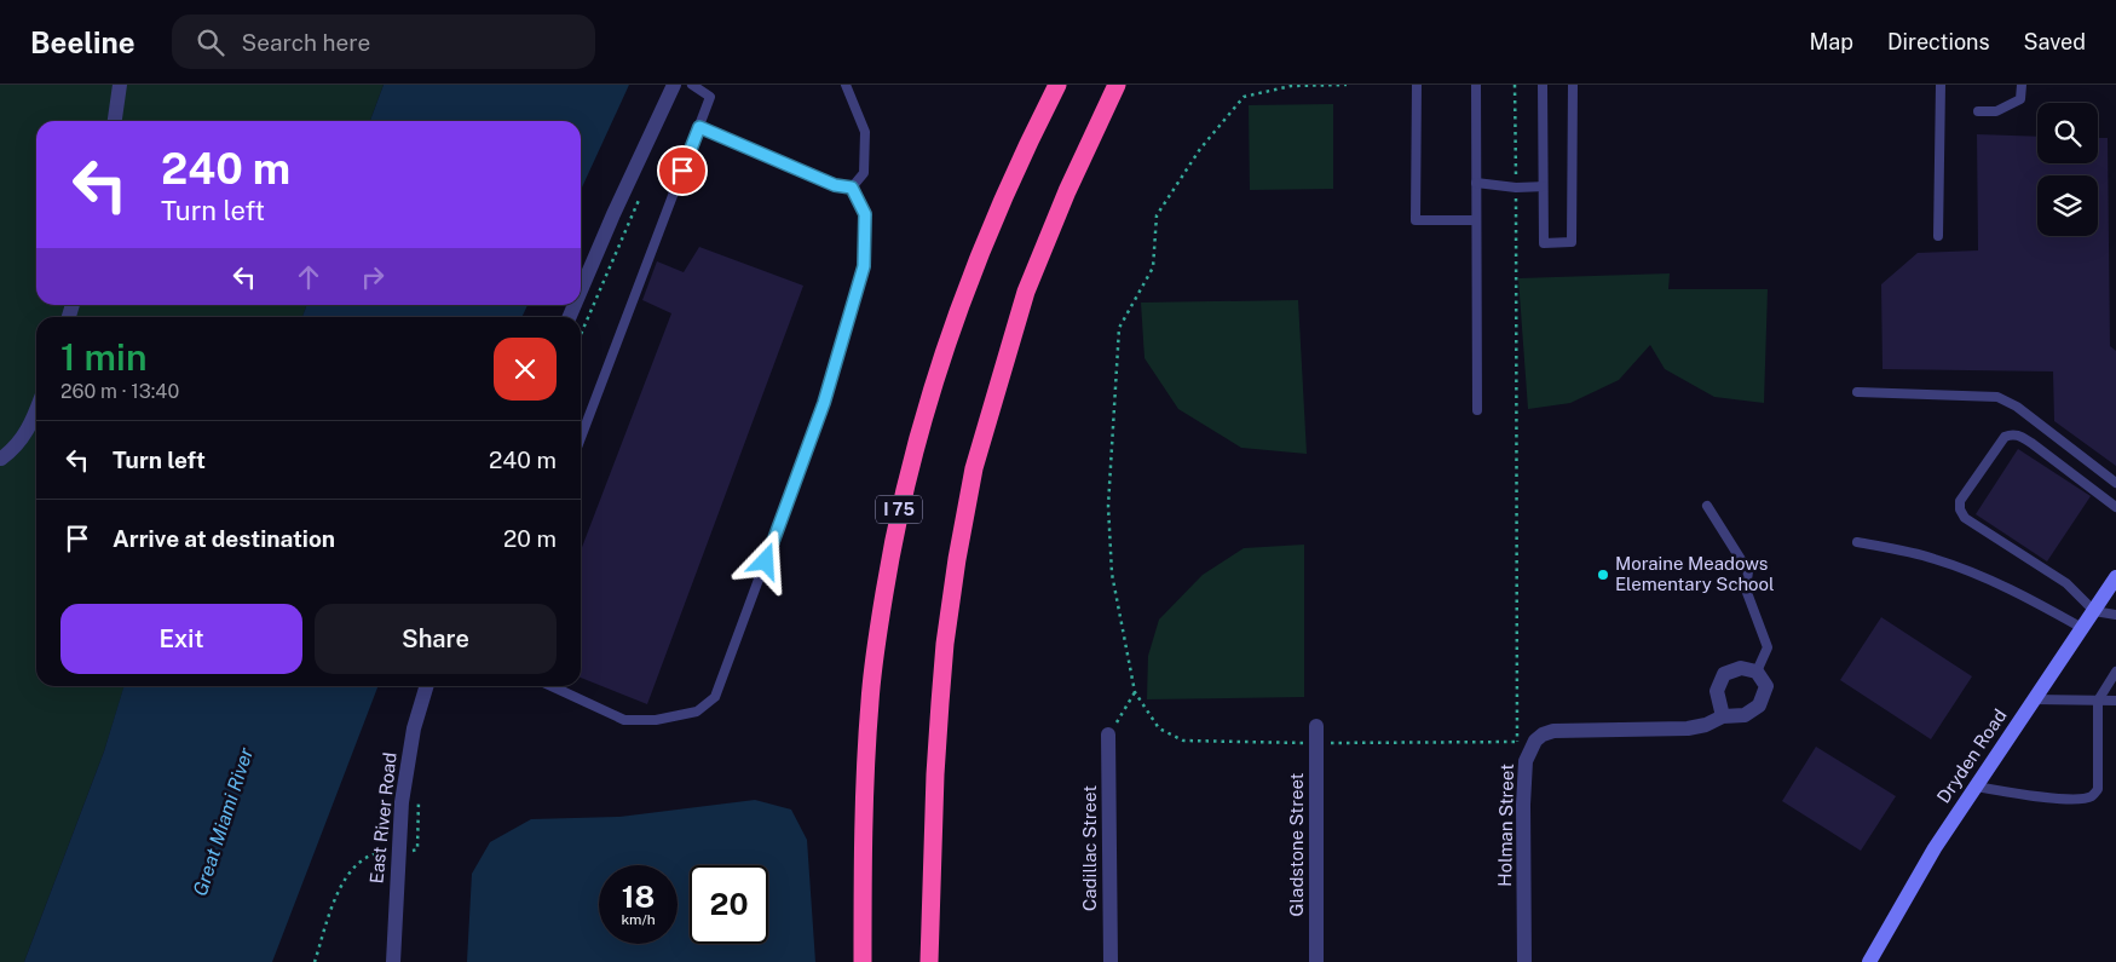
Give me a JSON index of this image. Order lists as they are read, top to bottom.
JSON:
{
  "streets": {
    "highway": ["I 75"],
    "main road": ["Dryden Road"],
    "street": [
      "East River Road",
      "Holman Street",
      "Gladstone Street",
      "Cadillac Street"
    ]
  },
  "water": ["Great Miami River"],
  "places": ["Moraine Meadows Elementary School"],
  "page": {
    "header": "Beeline",
    "search": "Search here",
    "nav": ["Map", "Directions", "Saved"],
    "turn": ["240 m", "Turn left"],
    "heading": ["1 min", "260 m · 13:40"],
    "list": [
      {
        "name": "Turn left",
        "value": "240 m"
      },
      {
        "name": "Arrive at destination",
        "value": "20 m"
      }
    ],
    "buttons": ["Exit", "Share"],
    "speed": "18 km/h",
    "limit": "20"
  }
}
